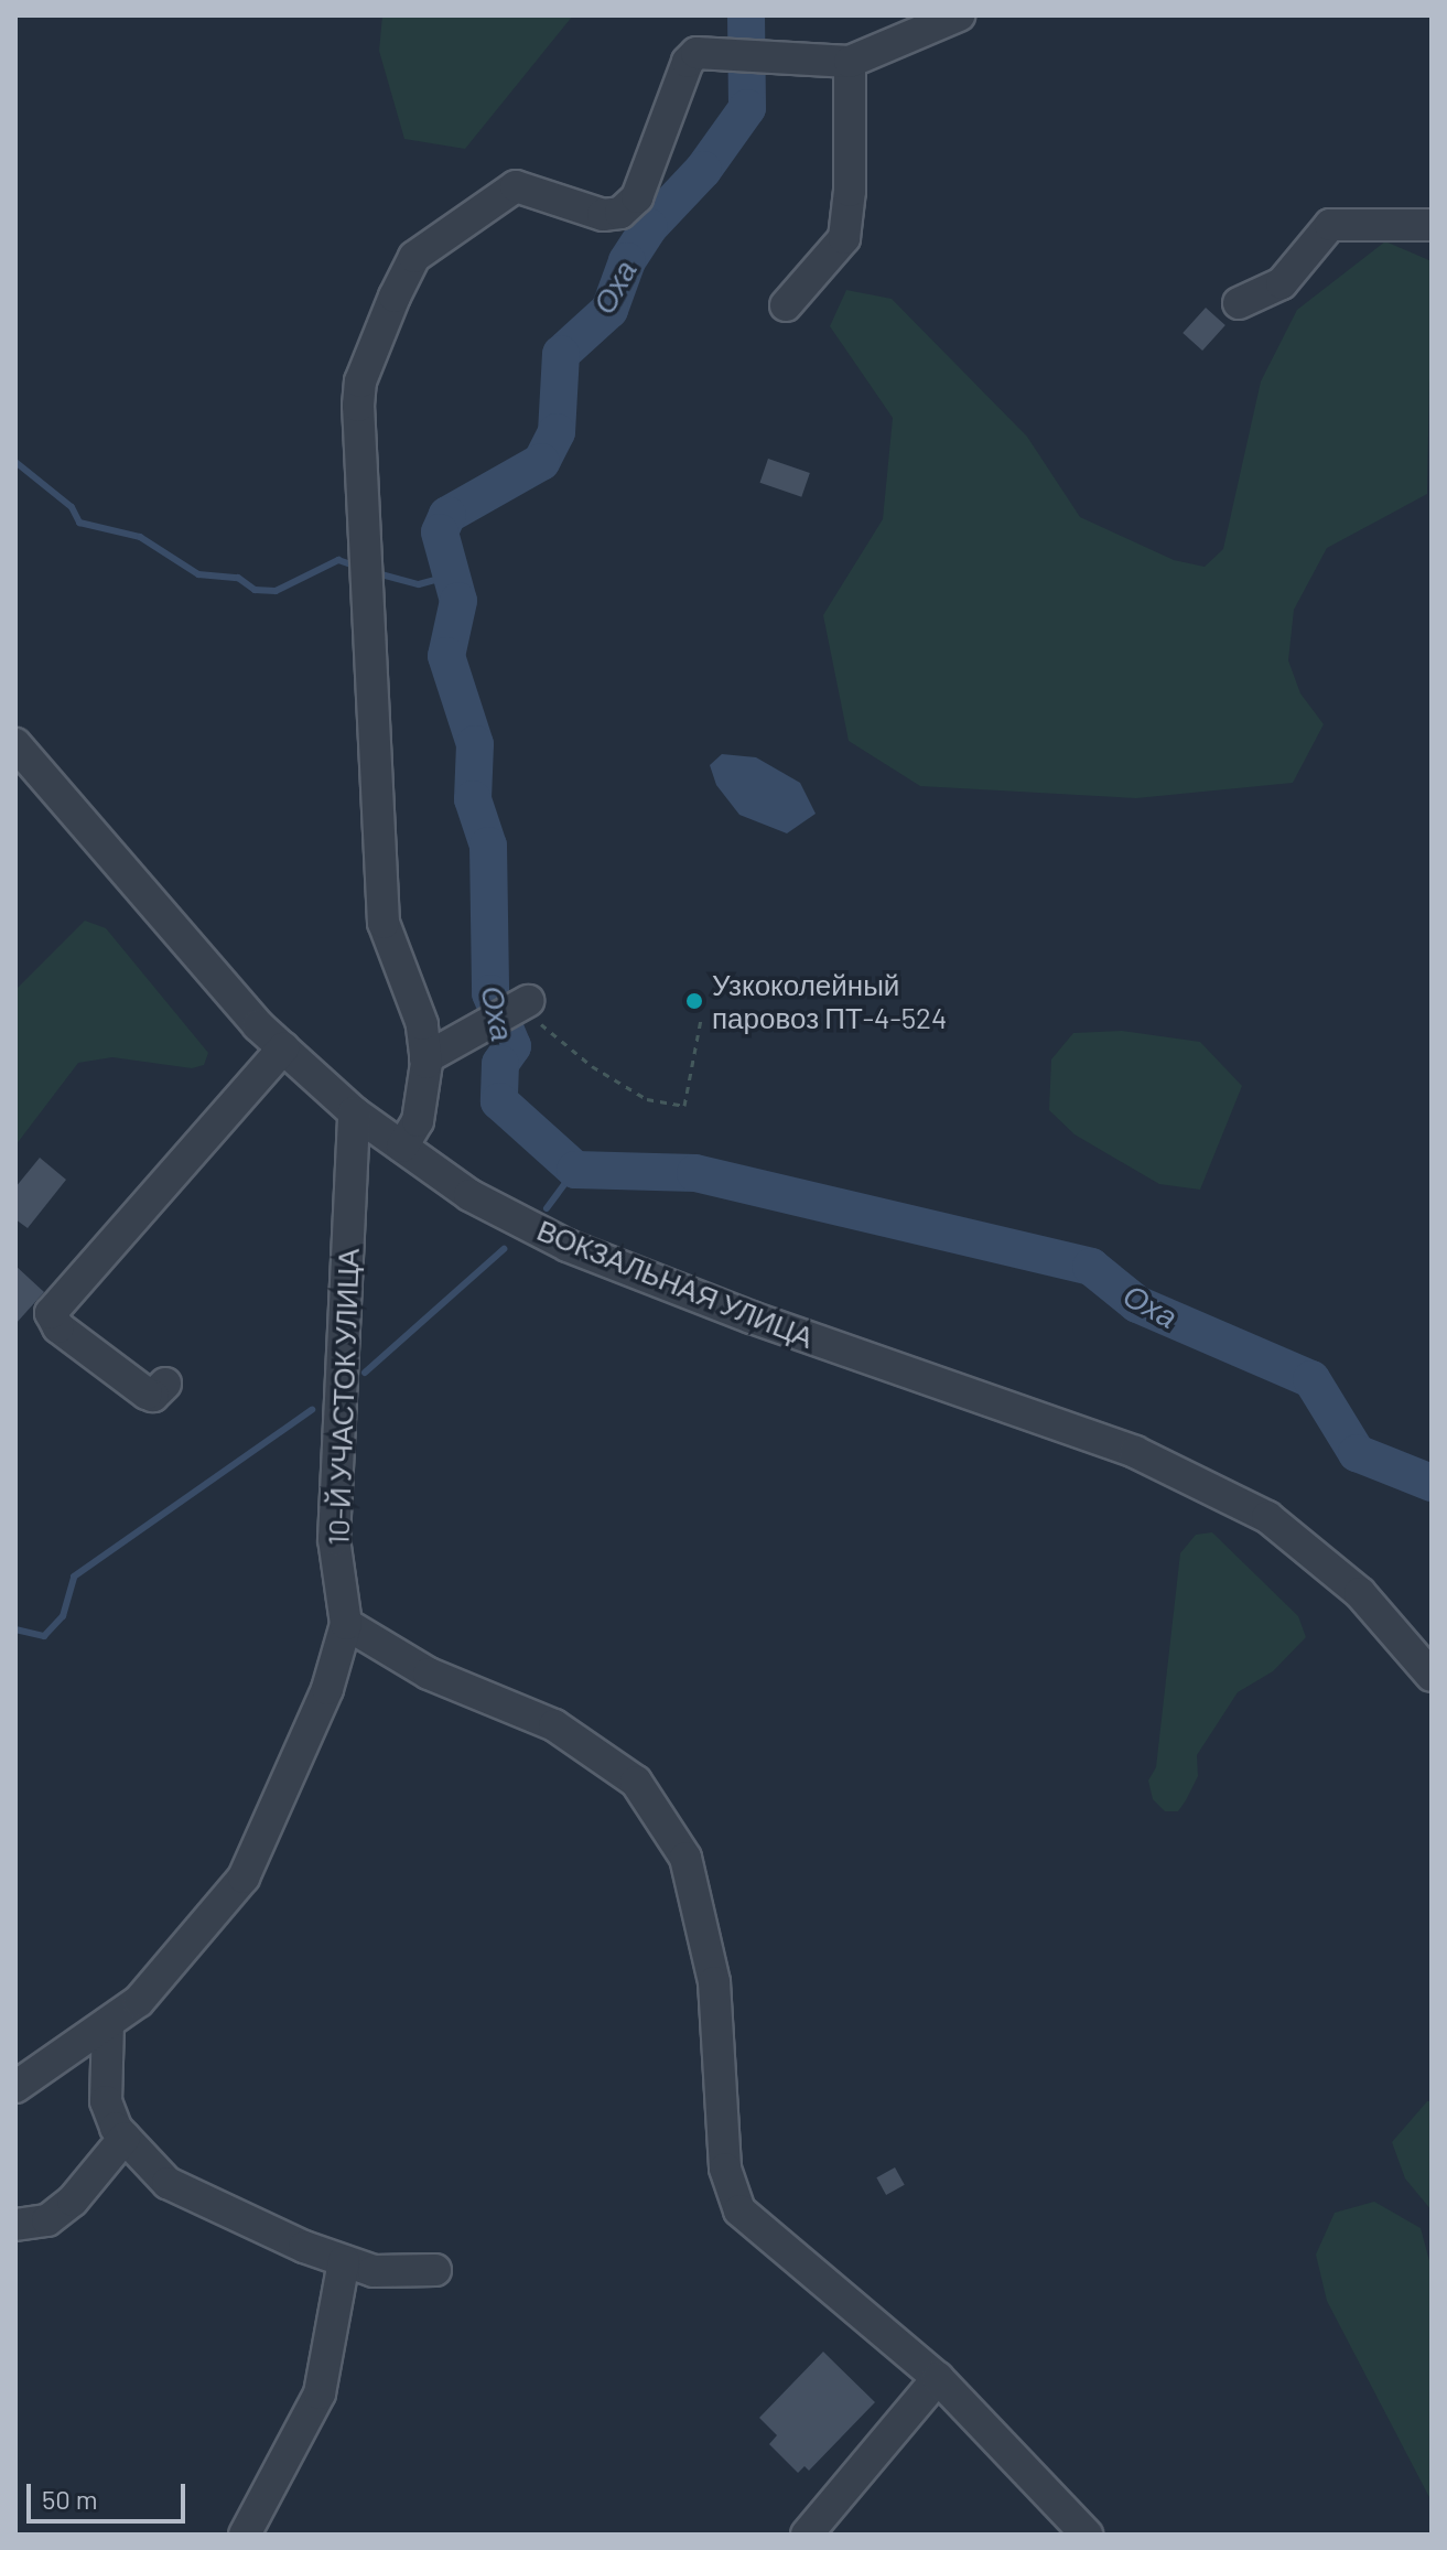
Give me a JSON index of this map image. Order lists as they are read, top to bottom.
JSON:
{
  "streets": {
    "street": ["ВОКЗАЛЬНАЯ УЛИЦА", "10-Й УЧАСТОК УЛИЦА"]
  },
  "crossings": [
    ["ВОКЗАЛЬНАЯ УЛИЦА", "10-Й УЧАСТОК УЛИЦА"]
  ],
  "water": ["Оха"],
  "places": ["Узкоколейный паровоз ПТ-4-524"],
  "scale_bar": "50 m"
}
